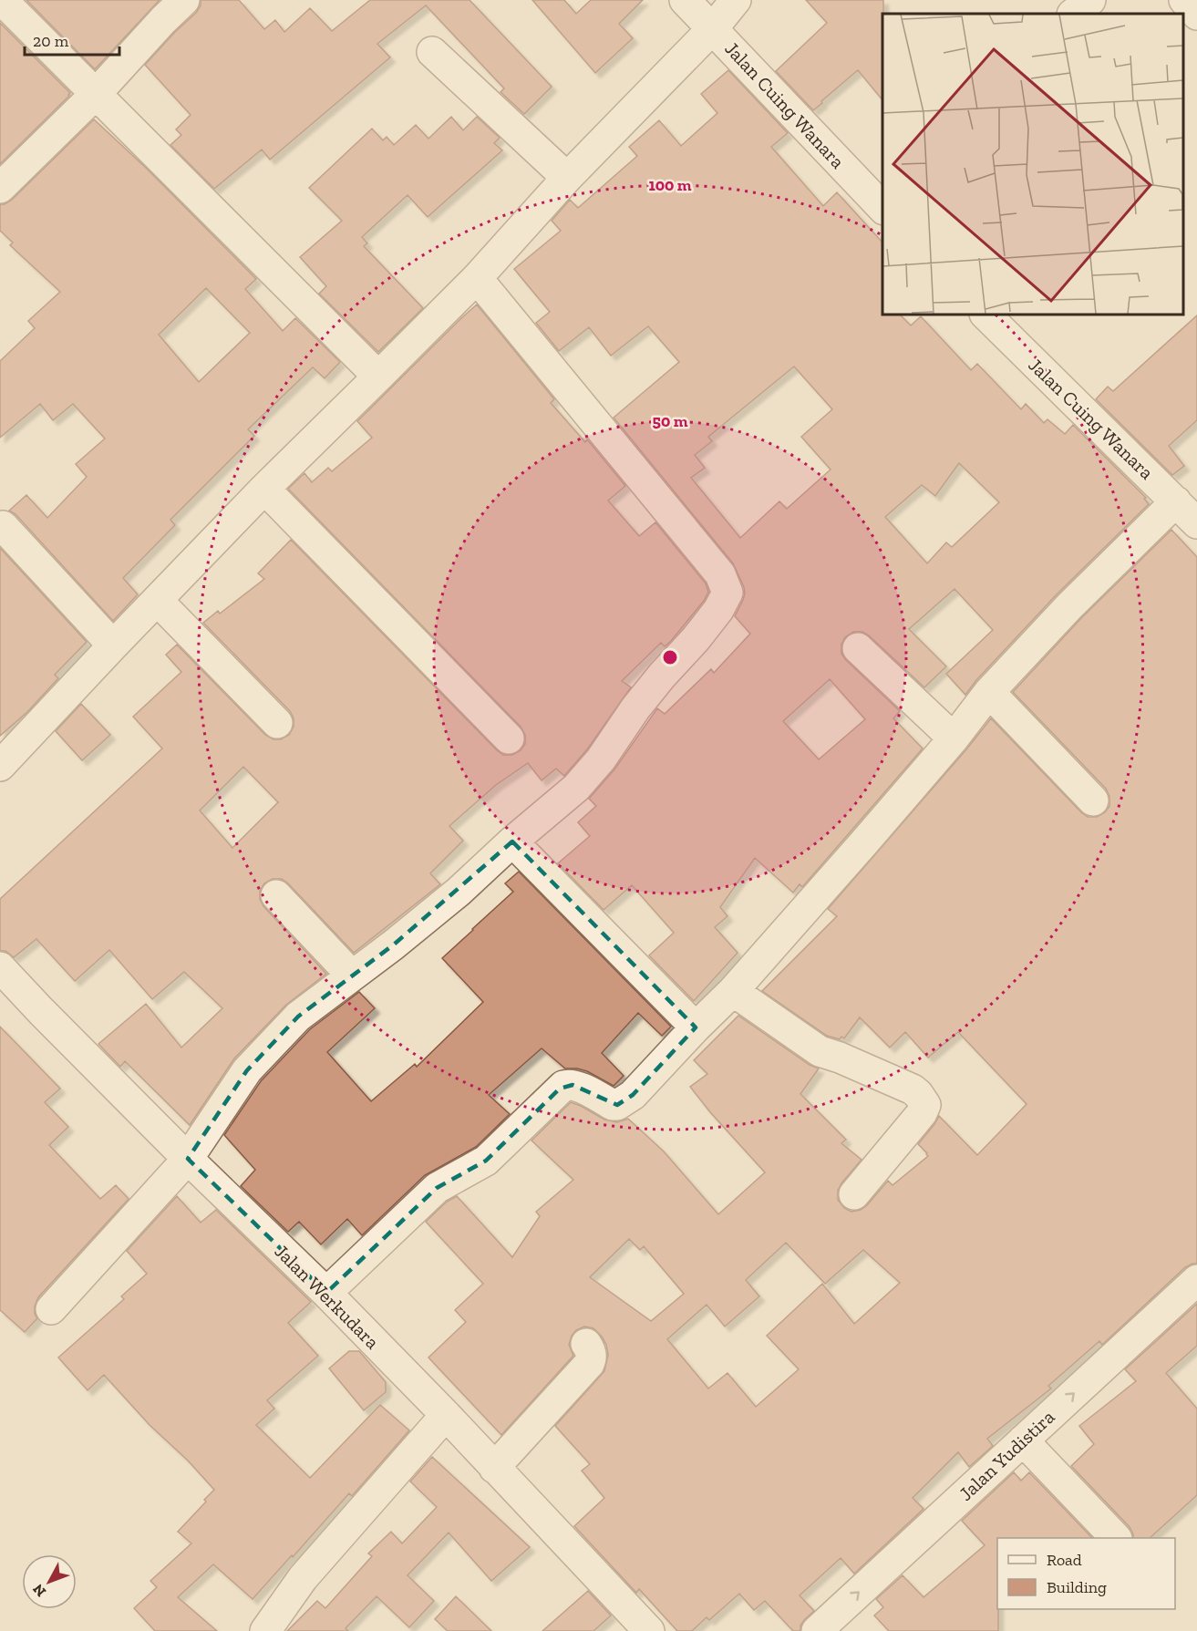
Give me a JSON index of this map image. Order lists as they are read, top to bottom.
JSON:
{
  "streets": {
    "street": ["Jalan Cuing Wanara", "Jalan Werkudara", "Jalan Yudistira"]
  },
  "one_way": ["Jalan Yudistira"],
  "legend": ["Road", "Building"],
  "scale_bar": "20 m",
  "north": "bottom left",
  "rings": ["100 m", "50 m"]
}
